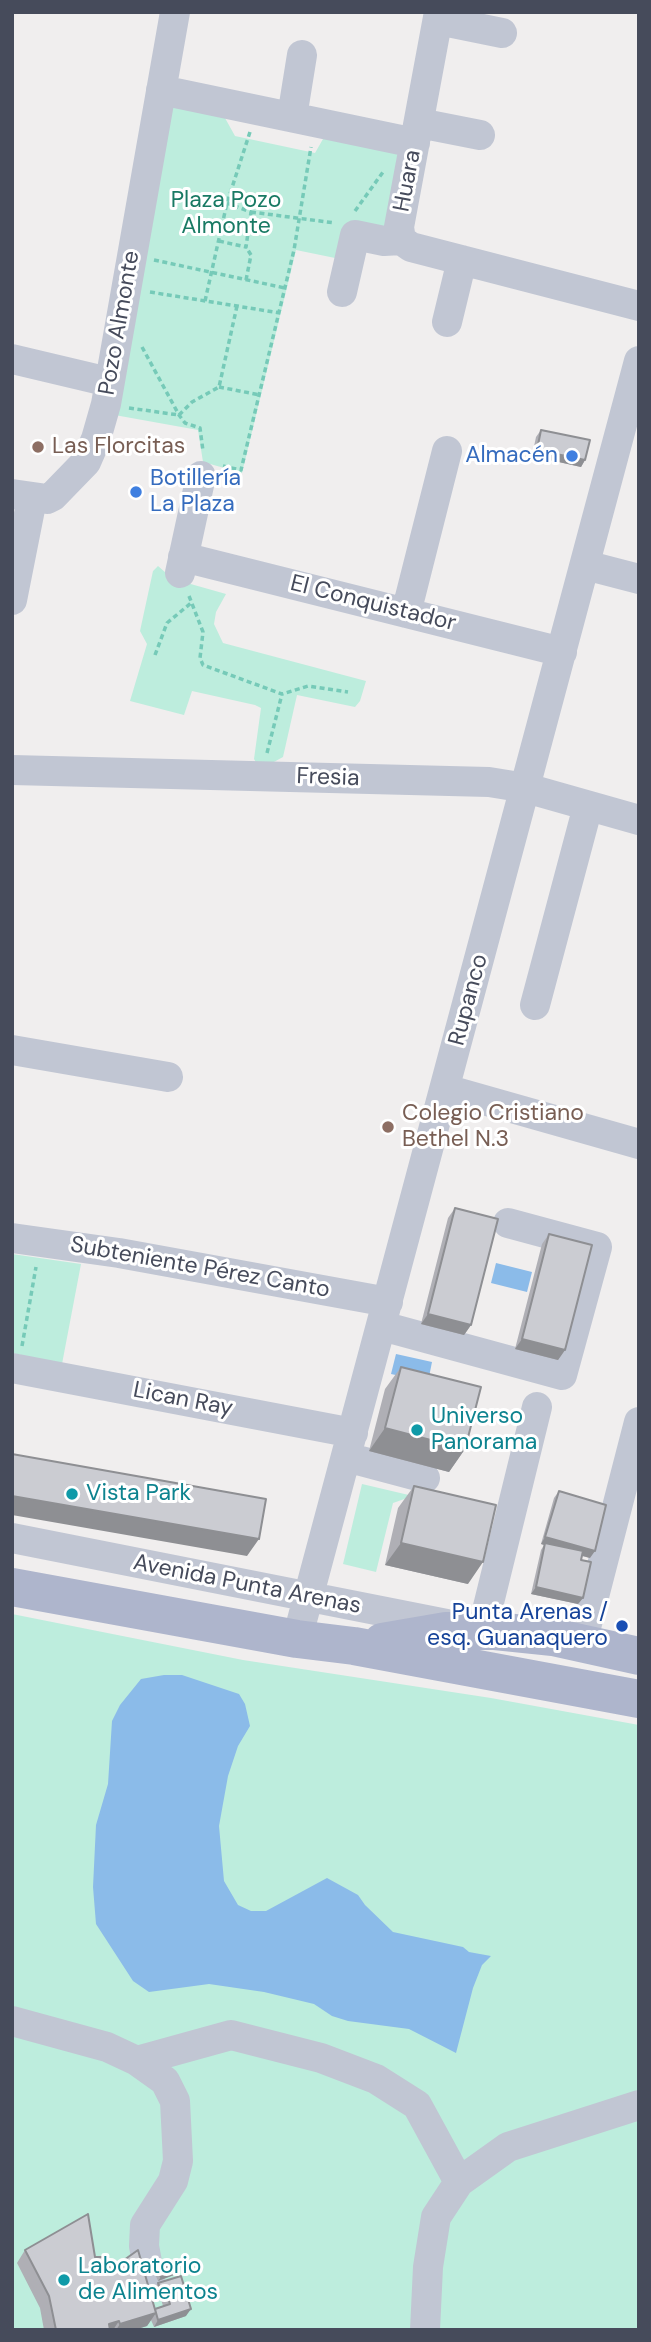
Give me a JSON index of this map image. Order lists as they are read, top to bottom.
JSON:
{
  "streets": {
    "main road": ["Avenida Punta Arenas"],
    "street": [
      "Huara",
      "Pozo Almonte",
      "El Conquistador",
      "Fresia",
      "Rupanco",
      "Subteniente Pérez Canto",
      "Lican Ray"
    ]
  },
  "crossings": [
    ["El Conquistador", "Rupanco"],
    ["Fresia", "Rupanco"],
    ["Rupanco", "Subteniente Pérez Canto"],
    ["Rupanco", "Lican Ray"],
    ["Rupanco", "Avenida Punta Arenas"]
  ],
  "parks": ["Plaza Pozo Almonte"],
  "places": [
    "Las Florcitas",
    "Almacén",
    "Botillería La Plaza",
    "Colegio Cristiano Bethel N.3",
    "Universo Panorama",
    "Vista Park",
    "Punta Arenas / esq. Guanaquero",
    "Laboratorio de Alimentos"
  ]
}
